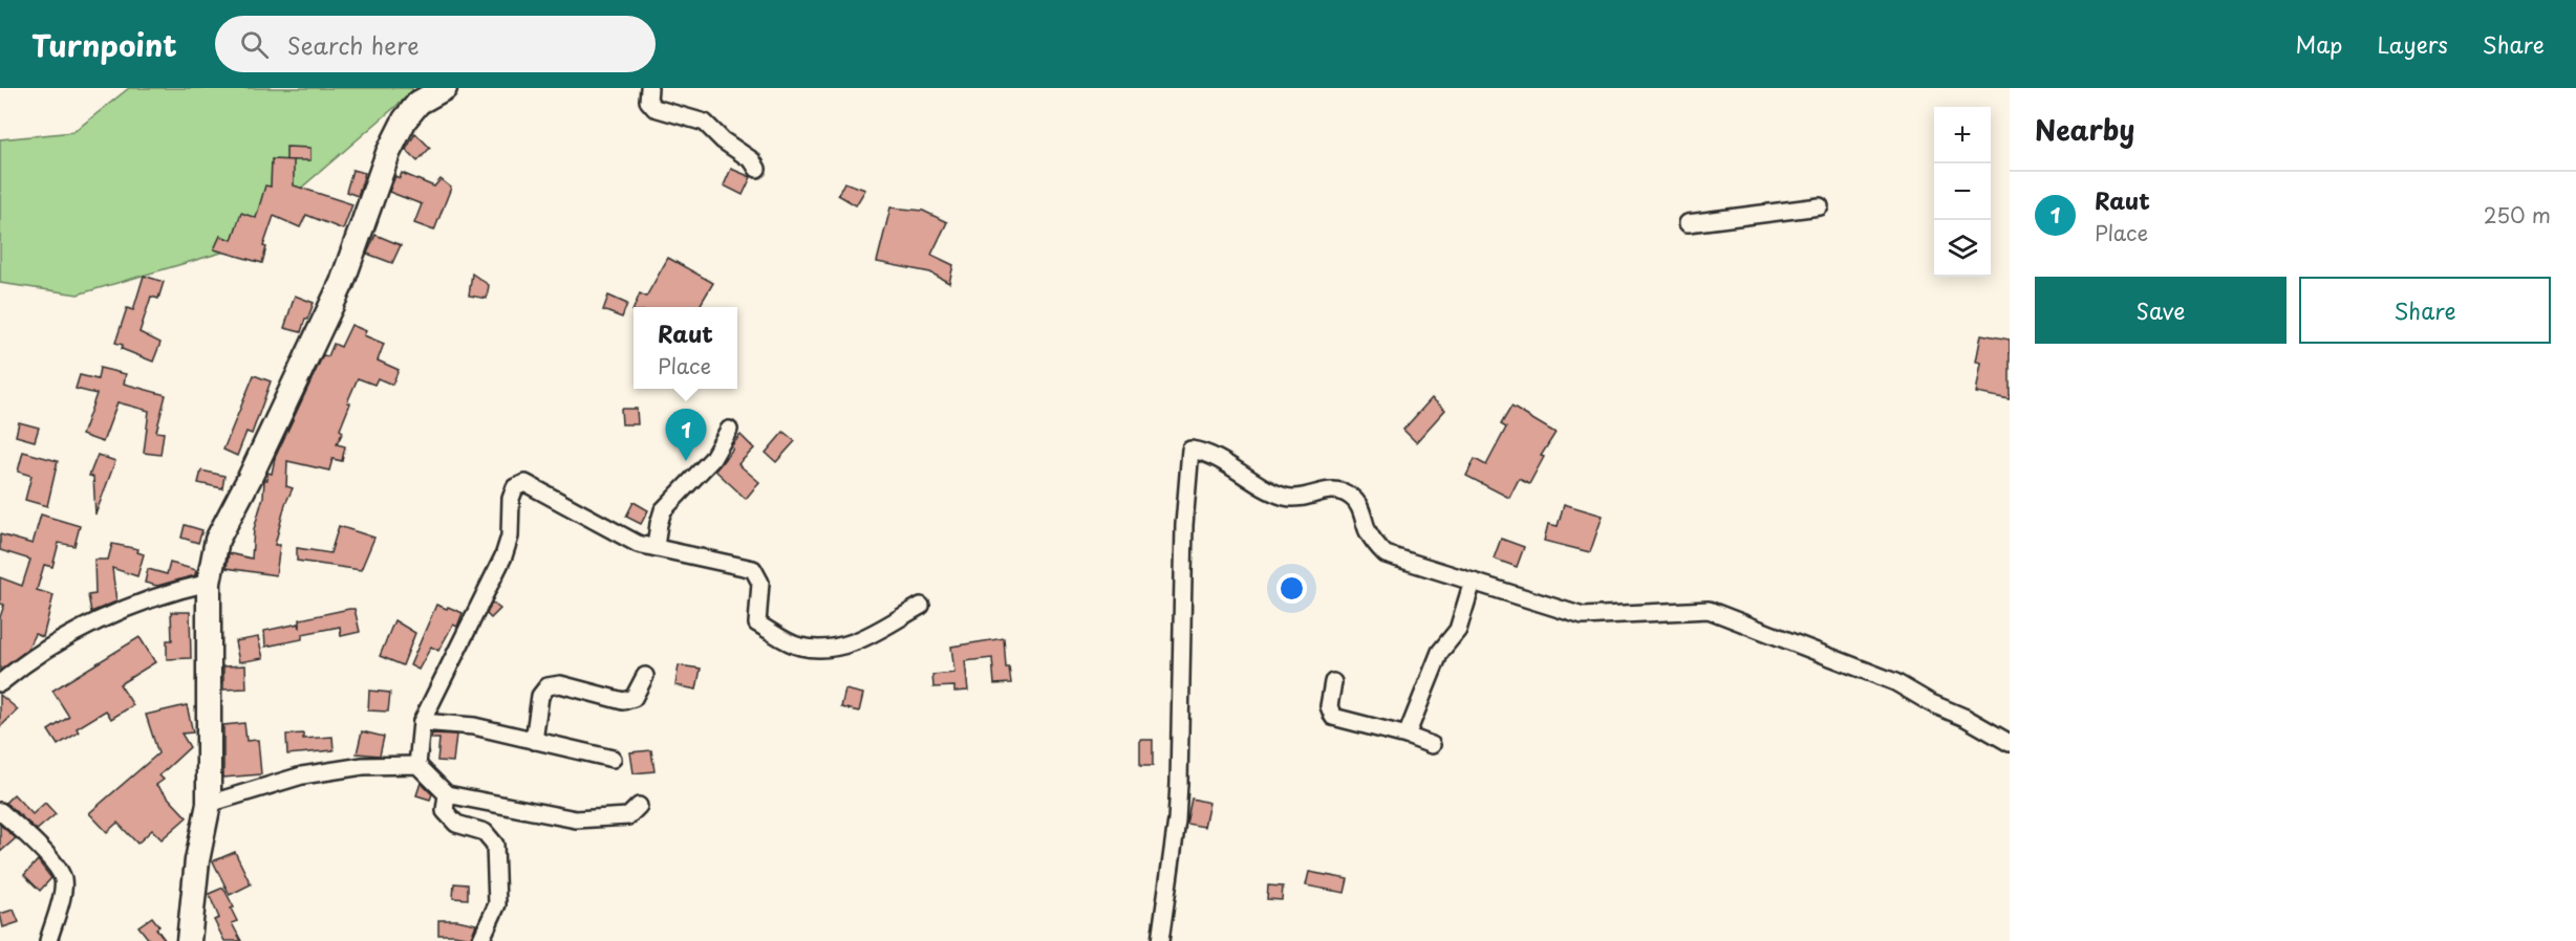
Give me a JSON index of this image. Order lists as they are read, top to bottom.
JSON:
{
  "page": {
    "header": "Turnpoint",
    "search": "Search here",
    "nav": ["Map", "Layers", "Share"],
    "heading": "Nearby",
    "map_buttons": ["+", "−"],
    "list": [
      {
        "mark": "1",
        "name": "Raut",
        "note": "Place",
        "value": "250 m"
      }
    ],
    "buttons": ["Save", "Share"],
    "popup": ["Raut", "Place"],
    "pins": "1"
  }
}
